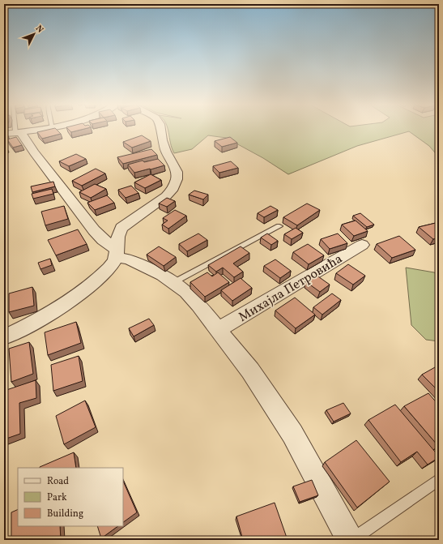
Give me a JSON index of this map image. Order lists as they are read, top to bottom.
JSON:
{
  "streets": {
    "street": ["Михајла Петровића"]
  },
  "legend": ["Road", "Park", "Building"],
  "north": "top right"
}
